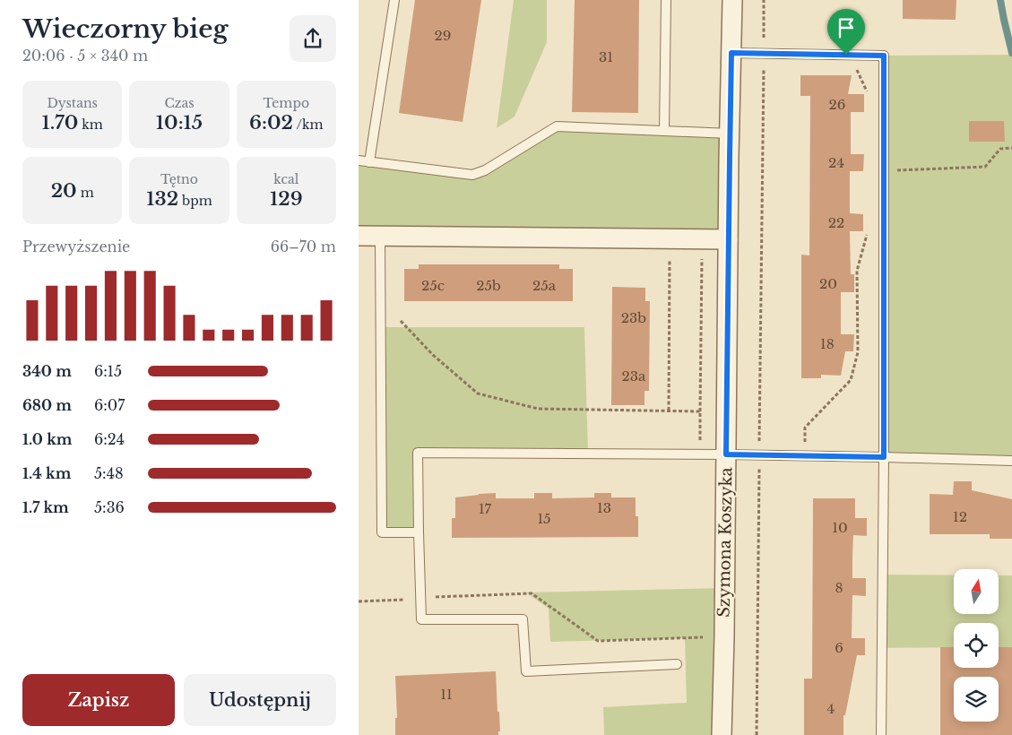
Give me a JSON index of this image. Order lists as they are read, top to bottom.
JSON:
{
  "streets": {
    "street": ["Szymona Koszyka"]
  },
  "house_numbers": [
    "29",
    "31",
    "26",
    "24",
    "22",
    "20",
    "25c",
    "25b",
    "25a",
    "23b",
    "18",
    "23a",
    "13",
    "17",
    "12",
    "15",
    "10",
    "8",
    "6",
    "11",
    "4"
  ],
  "north": "top",
  "page": {
    "heading": ["Wieczorny bieg", "20:06 · 5 × 340 m"],
    "stats": [
      ["Dystans", "1.70 km"],
      ["Czas", "10:15"],
      ["Tempo", "6:02 /km"],
      ["20 m"],
      ["Tętno", "132 bpm"],
      ["kcal", "129"]
    ],
    "chart": ["Przewyższenie", "66–70 m"],
    "list": [
      {
        "name": "340 m",
        "note": "6:15"
      },
      {
        "name": "680 m",
        "note": "6:07"
      },
      {
        "name": "1.0 km",
        "note": "6:24"
      },
      {
        "name": "1.4 km",
        "note": "5:48"
      },
      {
        "name": "1.7 km",
        "note": "5:36"
      }
    ],
    "buttons": ["Zapisz", "Udostępnij"]
  }
}
